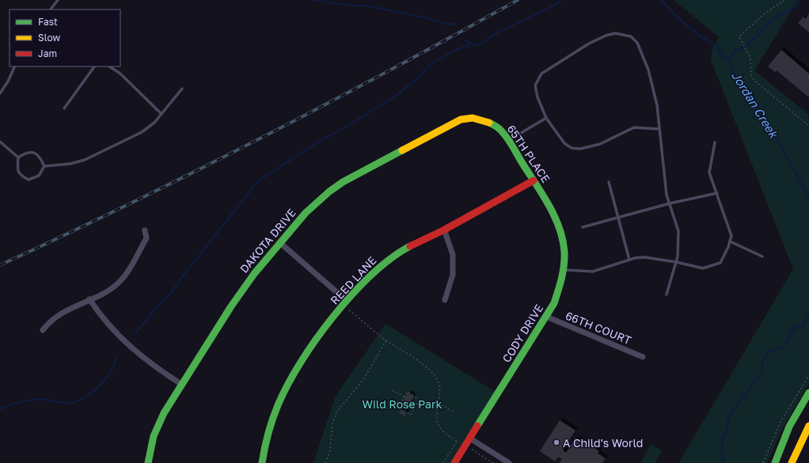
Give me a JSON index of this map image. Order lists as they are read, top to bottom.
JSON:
{
  "streets": {
    "street": [
      "65TH PLACE",
      "DAKOTA DRIVE",
      "REED LANE",
      "66TH COURT",
      "CODY DRIVE"
    ]
  },
  "crossings": [
    ["65TH PLACE", "DAKOTA DRIVE"],
    ["65TH PLACE", "REED LANE"],
    ["65TH PLACE", "CODY DRIVE"],
    ["66TH COURT", "CODY DRIVE"]
  ],
  "water": ["Jordan Creek"],
  "parks": ["Wild Rose Park"],
  "places": ["A Child's World"],
  "legend": ["Fast", "Slow", "Jam"]
}
